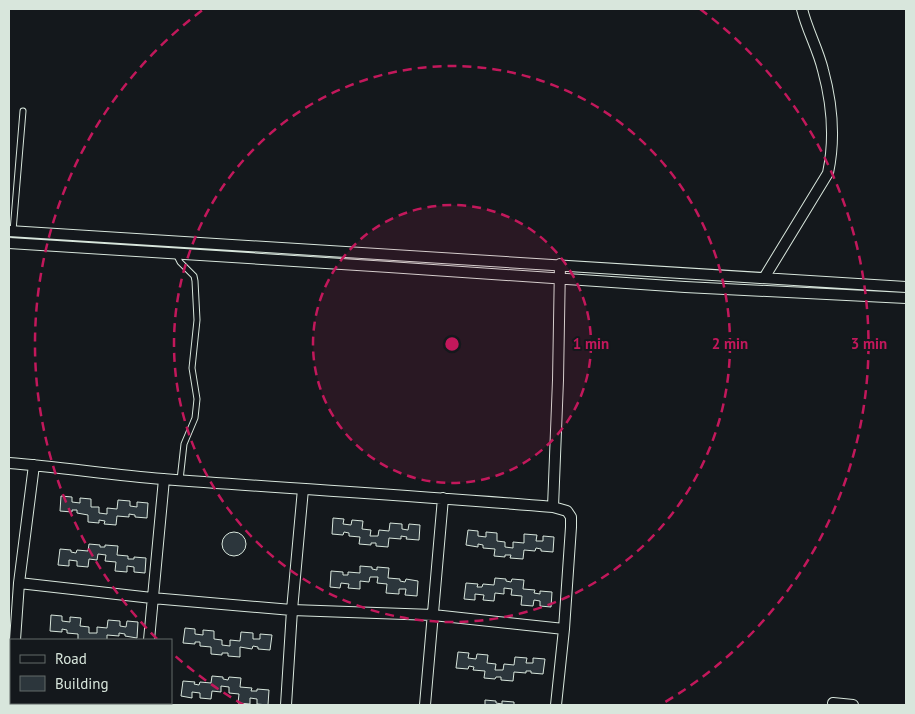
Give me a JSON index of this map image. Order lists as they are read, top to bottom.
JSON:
{
  "legend": ["Road", "Building"],
  "rings": ["1 min", "2 min", "3 min"]
}
